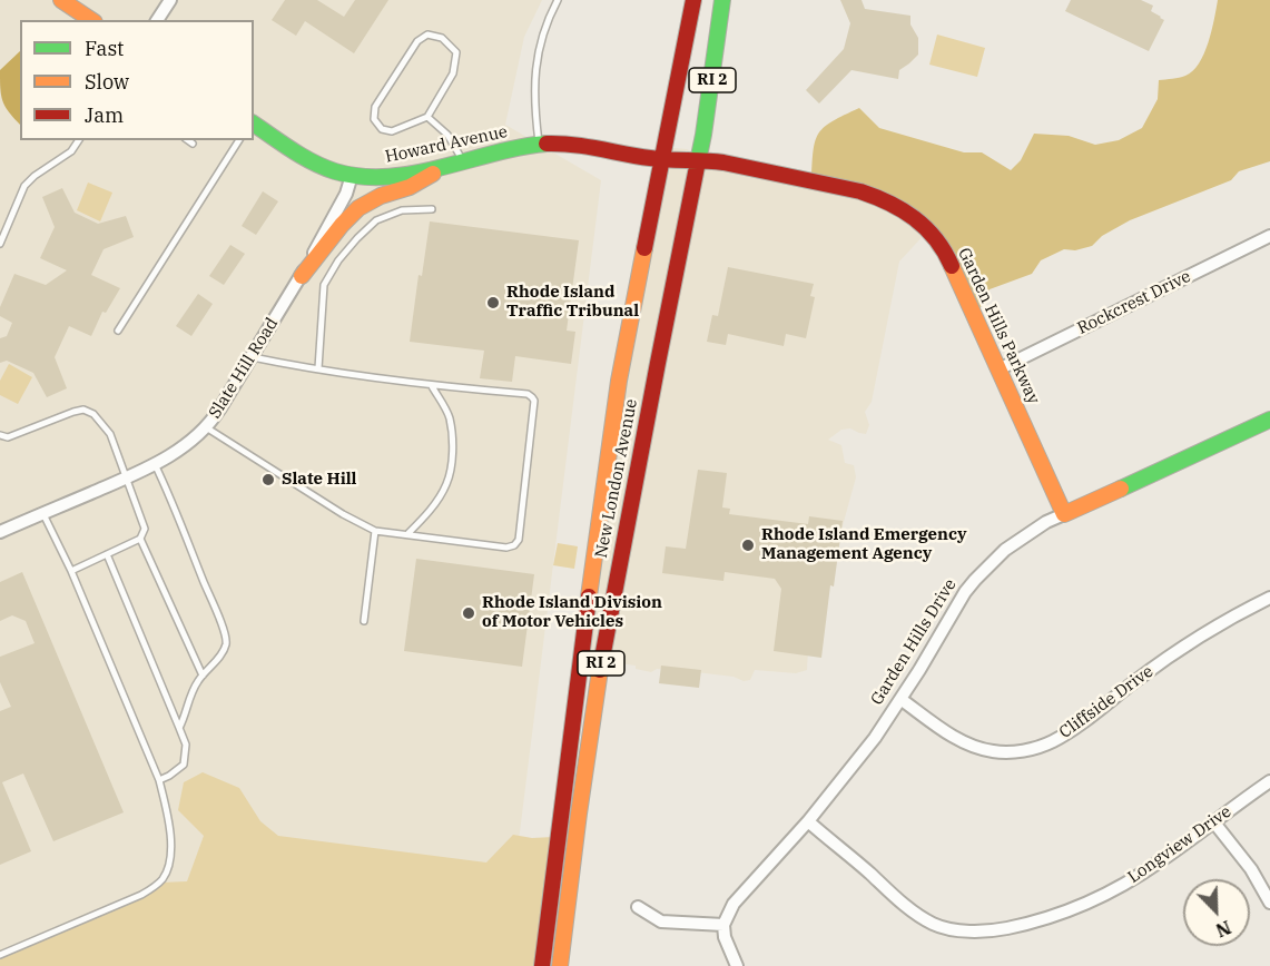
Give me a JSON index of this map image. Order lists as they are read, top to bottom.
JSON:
{
  "streets": {
    "main road": [
      "RI 2",
      "Howard Avenue",
      "Garden Hills Parkway",
      "New London Avenue",
      "Garden Hills Drive"
    ],
    "street": [
      "Rockcrest Drive",
      "Slate Hill Road",
      "Cliffside Drive",
      "Longview Drive"
    ]
  },
  "crossings": [
    ["Howard Avenue", "Garden Hills Parkway"],
    ["Howard Avenue", "Slate Hill Road"],
    ["Howard Avenue", "New London Avenue"],
    ["Rockcrest Drive", "Garden Hills Parkway"],
    ["Garden Hills Parkway", "New London Avenue"],
    ["Garden Hills Parkway", "Garden Hills Drive"],
    ["Garden Hills Drive", "Cliffside Drive"],
    ["Garden Hills Drive", "Longview Drive"]
  ],
  "places": [
    "Rhode Island Traffic Tribunal",
    "Slate Hill",
    "Rhode Island Emergency Management Agency",
    "Rhode Island Division of Motor Vehicles"
  ],
  "legend": ["Fast", "Slow", "Jam"],
  "north": "bottom right"
}
